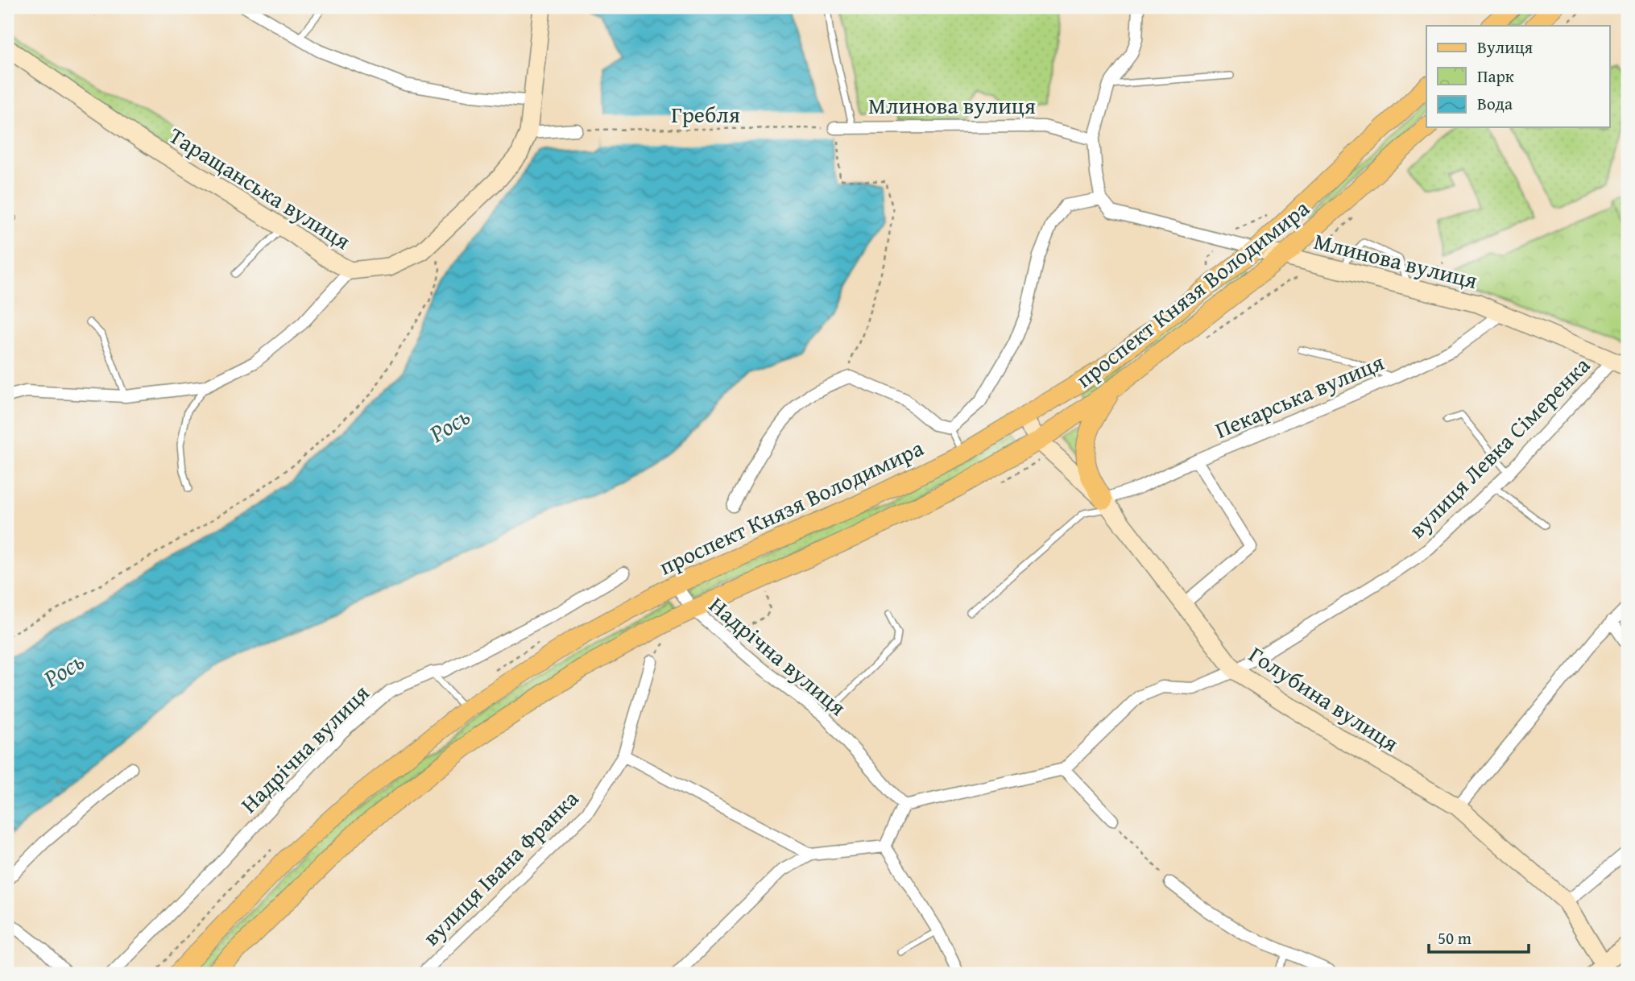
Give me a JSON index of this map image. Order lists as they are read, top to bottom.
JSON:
{
  "streets": {
    "main road": ["проспект Князя Володимира"],
    "street": [
      "Млинова вулиця",
      "Таращанська вулиця",
      "Пекарська вулиця",
      "вулиця Левка Сімеренка",
      "Надрічна вулиця",
      "Голубина вулиця",
      "вулиця Івана Франка"
    ],
    "path": ["Гребля"]
  },
  "crossings": [
    ["Млинова вулиця", "Гребля"],
    ["Млинова вулиця", "проспект Князя Володимира"],
    ["Млинова вулиця", "Пекарська вулиця"],
    ["Млинова вулиця", "вулиця Левка Сімеренка"],
    ["проспект Князя Володимира", "Надрічна вулиця"],
    ["проспект Князя Володимира", "Голубина вулиця"],
    ["Пекарська вулиця", "Голубина вулиця"],
    ["вулиця Левка Сімеренка", "Голубина вулиця"]
  ],
  "water": ["Рось"],
  "legend": ["Вулиця", "Парк", "Вода"],
  "scale_bar": "50 m"
}
